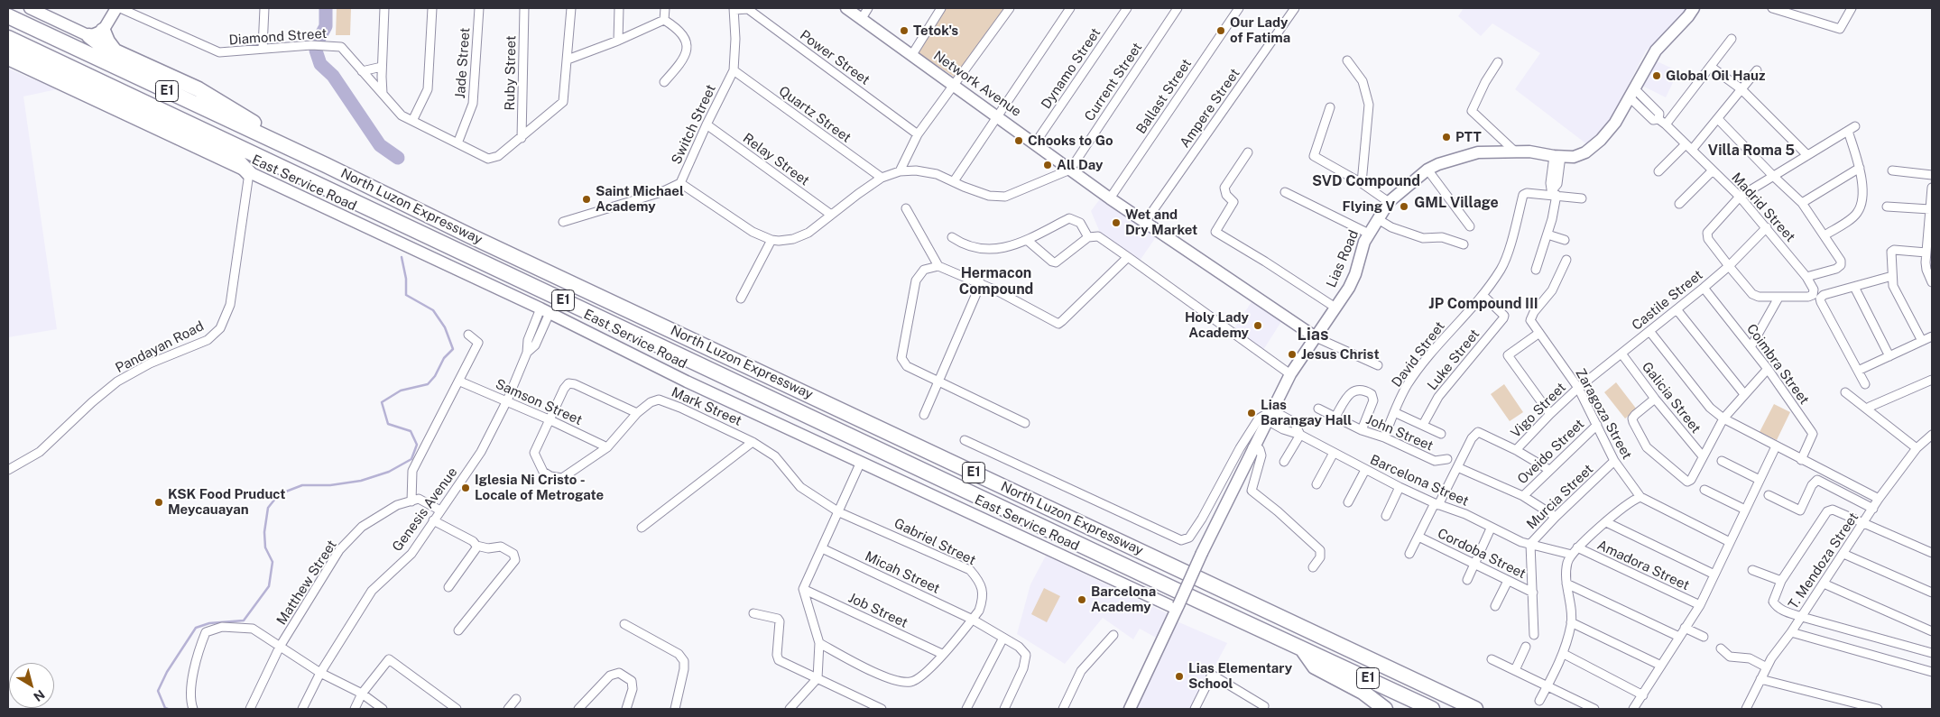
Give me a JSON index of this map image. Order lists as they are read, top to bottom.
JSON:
{
  "streets": {
    "highway": ["E1", "North Luzon Expressway"],
    "main road": ["Network Avenue", "East Service Road", "Lias Road"],
    "street": [
      "Diamond Street",
      "Power Street",
      "Jade Street",
      "Dynamo Street",
      "Ruby Street",
      "Current Street",
      "Ballast Street",
      "Ampere Street",
      "Quartz Street",
      "Switch Street",
      "Relay Street",
      "Madrid Street",
      "Castile Street",
      "Pandayan Road",
      "David Street",
      "Luke Street",
      "Coimbra Street",
      "Galicia Street",
      "Samson Street",
      "Mark Street",
      "Vigo Street",
      "Zaragoza Street",
      "John Street",
      "Oveido Street",
      "Barcelona Street",
      "Murcia Street",
      "Genesis Avenue",
      "Gabriel Street",
      "Cordoba Street",
      "T. Mendoza Street",
      "Amadora Street",
      "Micah Street",
      "Matthew Street",
      "Job Street"
    ]
  },
  "crossings": [
    ["Diamond Street", "Jade Street"],
    ["Diamond Street", "Ruby Street"],
    ["Power Street", "Switch Street"],
    ["Dynamo Street", "Network Avenue"],
    ["Current Street", "Network Avenue"],
    ["Network Avenue", "Ballast Street"],
    ["Network Avenue", "Ampere Street"],
    ["Network Avenue", "Lias Road"],
    ["Quartz Street", "Switch Street"],
    ["Switch Street", "Relay Street"],
    ["East Service Road", "Lias Road"],
    ["East Service Road", "Pandayan Road"],
    ["East Service Road", "Genesis Avenue"],
    ["Madrid Street", "Lias Road"],
    ["Madrid Street", "Castile Street"],
    ["Lias Road", "Barcelona Street"],
    ["Castile Street", "Coimbra Street"],
    ["Castile Street", "Galicia Street"],
    ["Castile Street", "Vigo Street"],
    ["Castile Street", "Zaragoza Street"],
    ["David Street", "Luke Street"],
    ["David Street", "John Street"],
    ["Samson Street", "Mark Street"],
    ["Samson Street", "Genesis Avenue"],
    ["Mark Street", "Gabriel Street"],
    ["Vigo Street", "Zaragoza Street"],
    ["Zaragoza Street", "Oveido Street"],
    ["Zaragoza Street", "Murcia Street"],
    ["Barcelona Street", "Murcia Street"],
    ["Murcia Street", "Cordoba Street"],
    ["Gabriel Street", "Micah Street"],
    ["Gabriel Street", "Job Street"]
  ],
  "districts": [
    "Villa Roma 5",
    "SVD Compound",
    "GML Village",
    "Hermacon Compound",
    "JP Compound III",
    "Lias"
  ],
  "places": [
    "Tetok's",
    "Our Lady of Fatima",
    "Global Oil Hauz",
    "PTT",
    "Chooks to Go",
    "All Day",
    "Saint Michael Academy",
    "Flying V",
    "Wet and Dry Market",
    "Holy Lady Academy",
    "Jesus Christ",
    "Lias Barangay Hall",
    "Iglesia Ni Cristo - Locale of Metrogate",
    "KSK Food Pruduct Meycauayan",
    "Barcelona Academy",
    "Lias Elementary School"
  ],
  "north": "bottom right"
}
